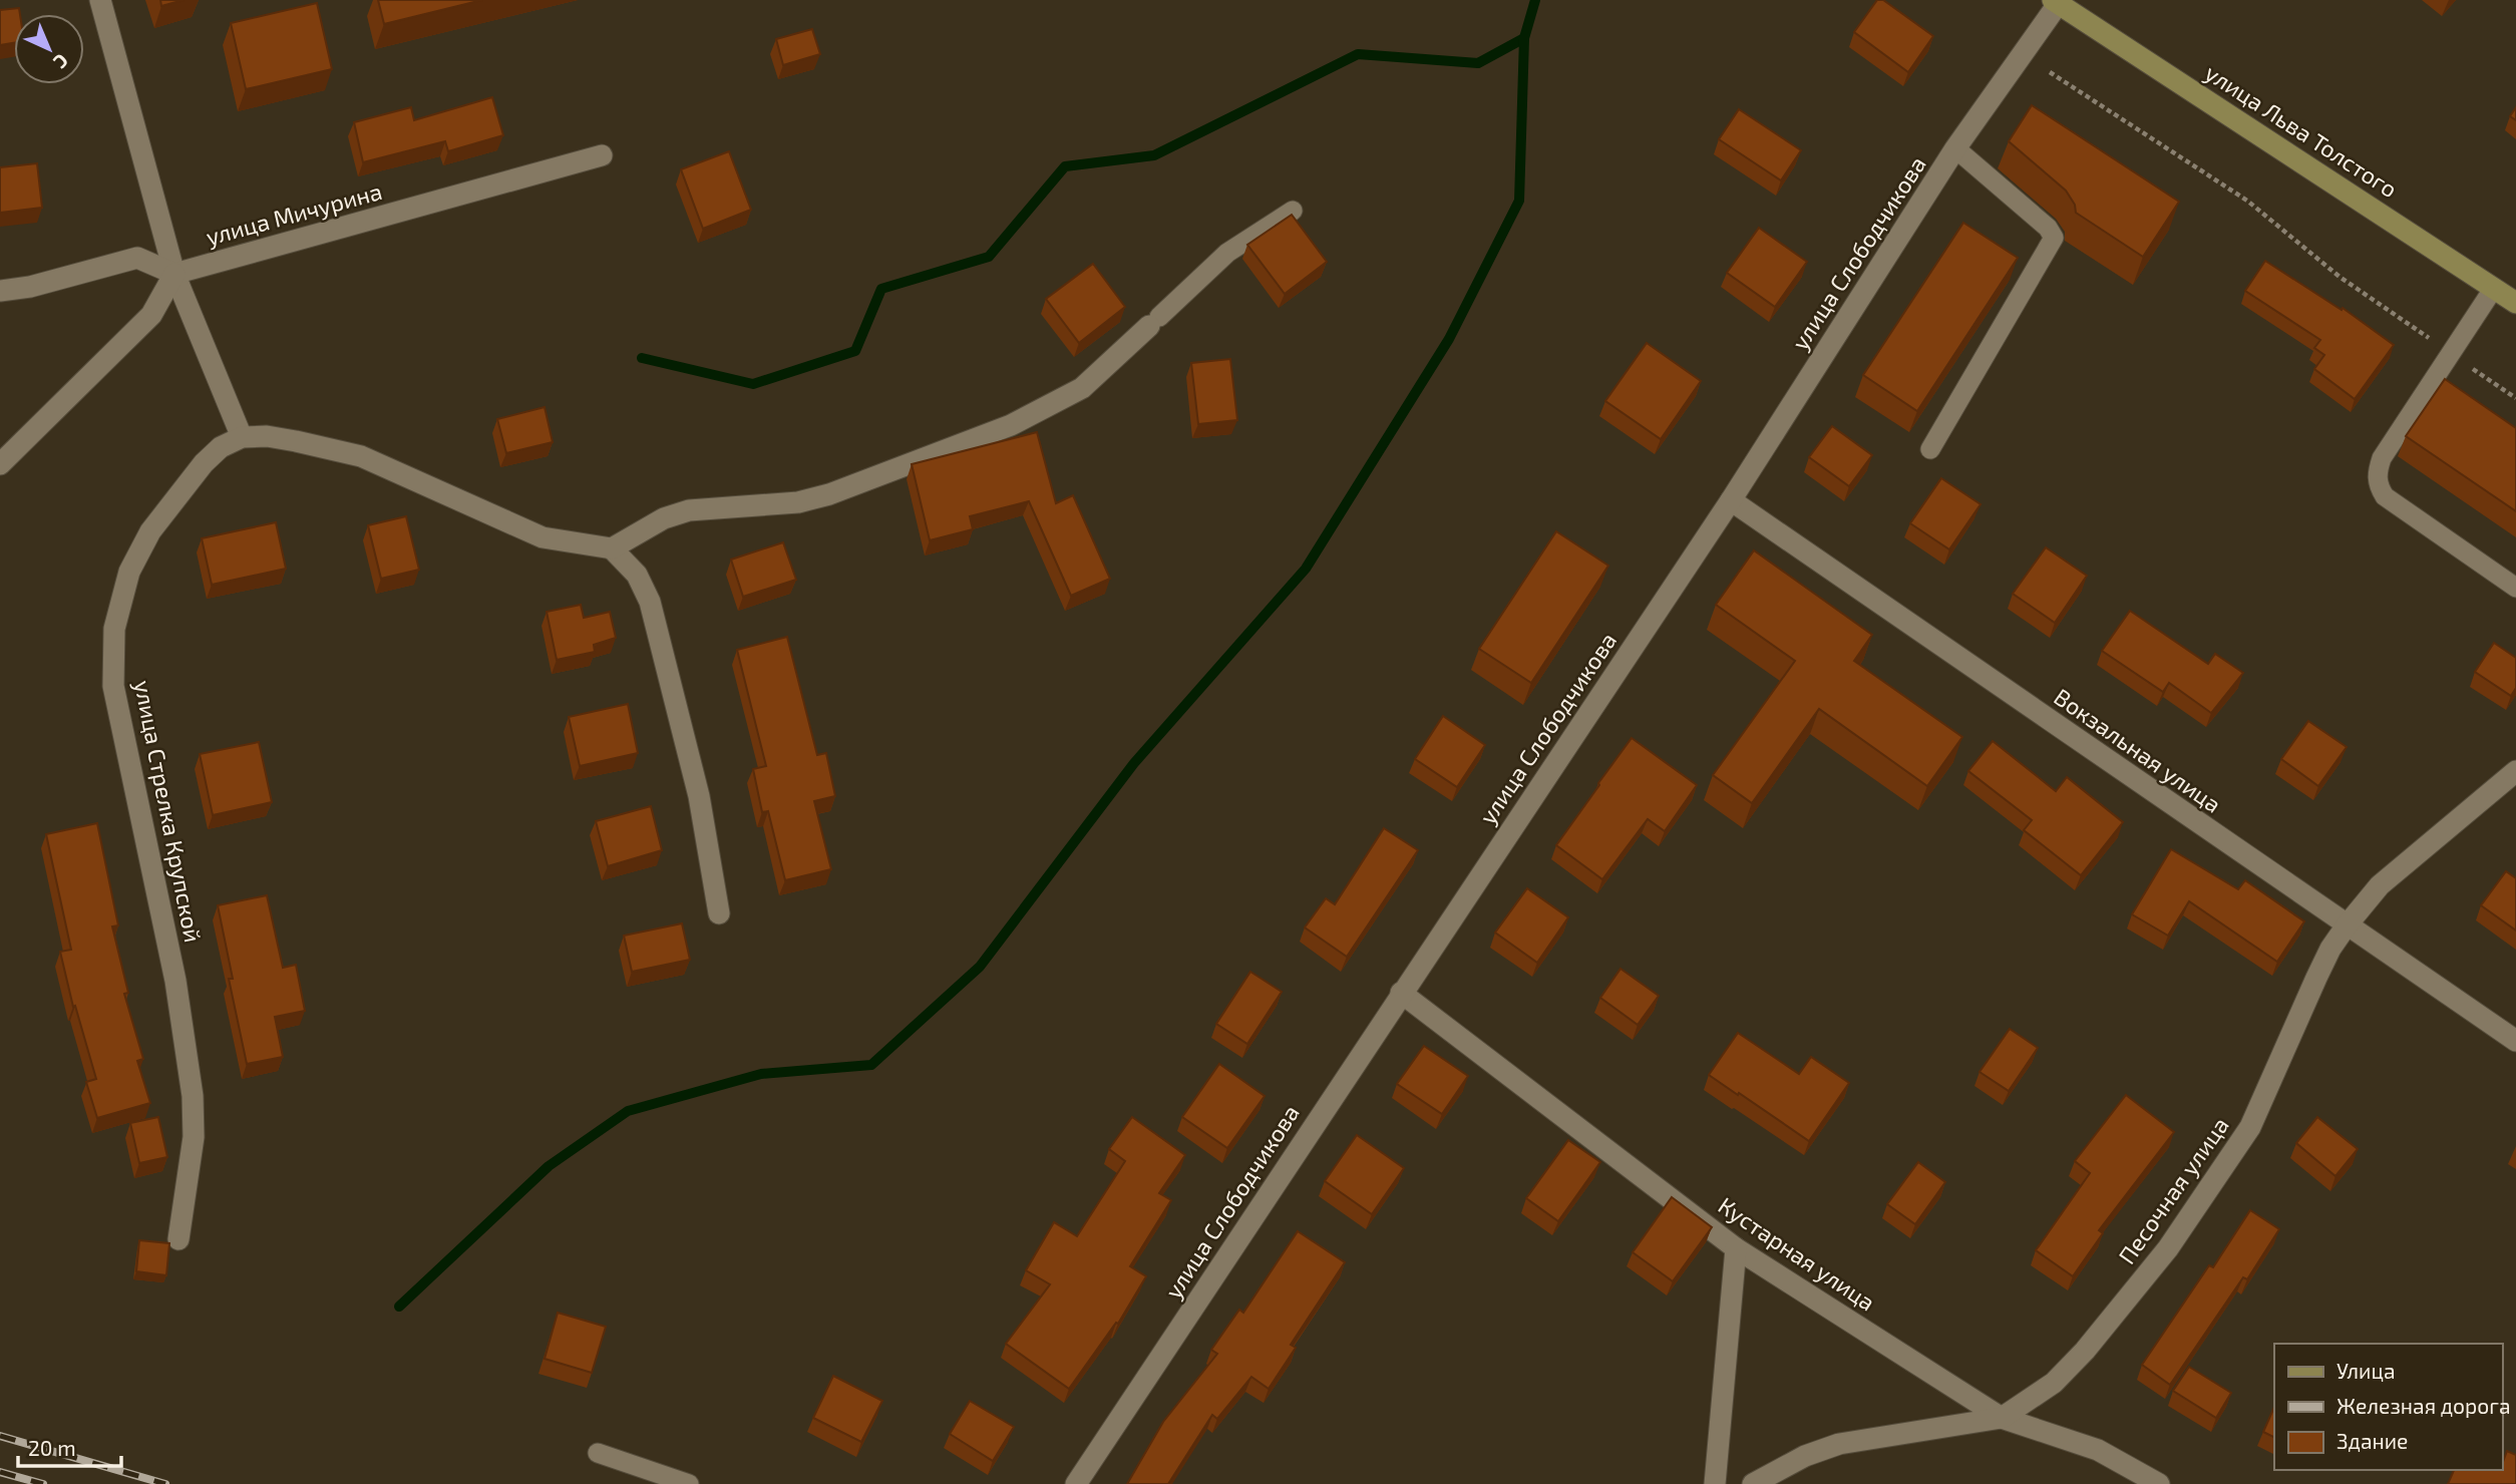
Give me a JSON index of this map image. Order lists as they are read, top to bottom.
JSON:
{
  "streets": {
    "main road": ["улица Льва Толстого"],
    "street": [
      "улица Мичурина",
      "улица Слободчикова",
      "Вокзальная улица",
      "улица Стрелка Крупской",
      "Песочная улица",
      "Кустарная улица"
    ]
  },
  "crossings": [
    ["улица Льва Толстого", "улица Слободчикова"],
    ["улица Слободчикова", "Вокзальная улица"],
    ["улица Слободчикова", "Кустарная улица"],
    ["Вокзальная улица", "Песочная улица"],
    ["Песочная улица", "Кустарная улица"]
  ],
  "legend": ["Улица", "Железная дорога", "Здание"],
  "scale_bar": "20 m",
  "north": "bottom right"
}
